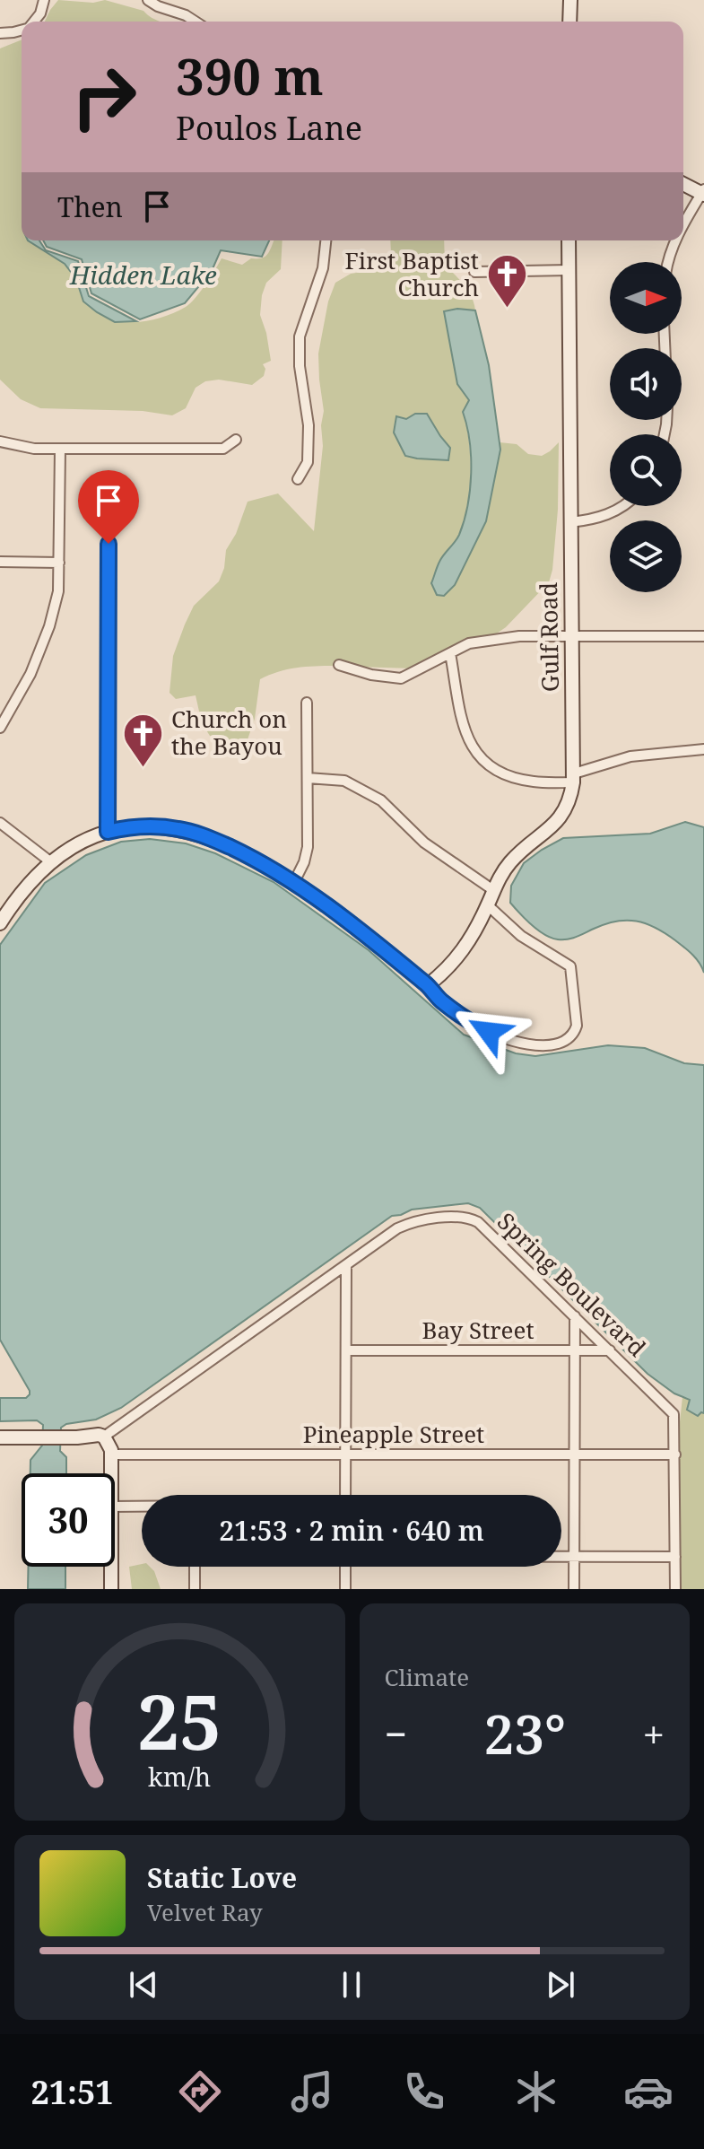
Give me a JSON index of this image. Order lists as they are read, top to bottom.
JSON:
{
  "streets": {
    "street": [
      "Gulf Road",
      "Spring Boulevard",
      "Bay Street",
      "Pineapple Street"
    ]
  },
  "crossings": [
    ["Spring Boulevard", "Bay Street"],
    ["Spring Boulevard", "Pineapple Street"]
  ],
  "water": ["Hidden Lake"],
  "places": {
    "church": ["First Baptist Church", "Church on the Bayou"]
  },
  "north": "right",
  "page": {
    "turn": ["390 m", "Poulos Lane"],
    "then": "Then",
    "limit": "30",
    "trip": "21:53 · 2 min · 640 m",
    "tile": "Climate",
    "heat": ["−", "23°", "+"],
    "song": ["Static Love", "Velvet Ray"],
    "tabs": "21:51",
    "gauge": ["25", "km/h"]
  }
}
